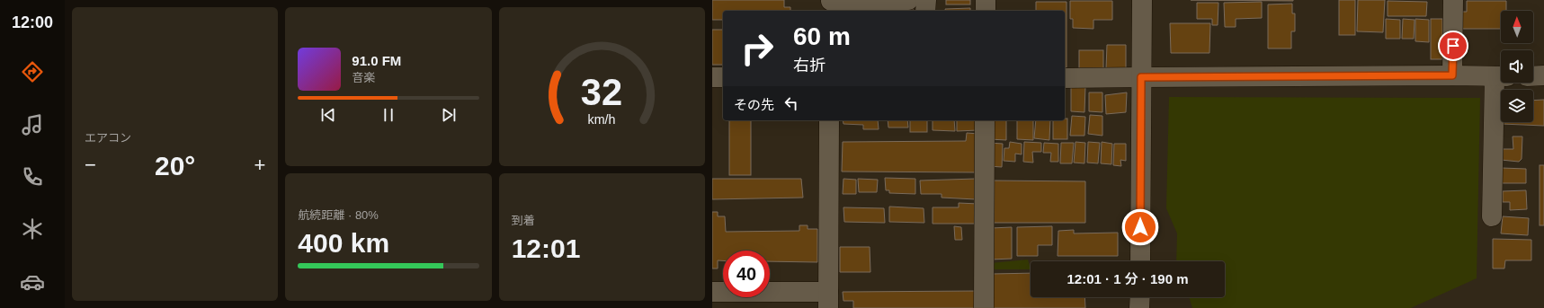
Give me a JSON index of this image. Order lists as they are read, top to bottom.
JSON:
{
  "north": "top",
  "page": {
    "tabs": "12:00",
    "tile": [
      "エアコン",
      ["航続距離 · 80%", "400 km"],
      ["到着", "12:01"]
    ],
    "turn": ["60 m", "右折"],
    "song": ["91.0 FM", "音楽"],
    "then": "その先",
    "heat": ["−", "20°", "+"],
    "limit": "40",
    "trip": "12:01 · 1 分 · 190 m",
    "gauge": ["32", "km/h"]
  }
}
